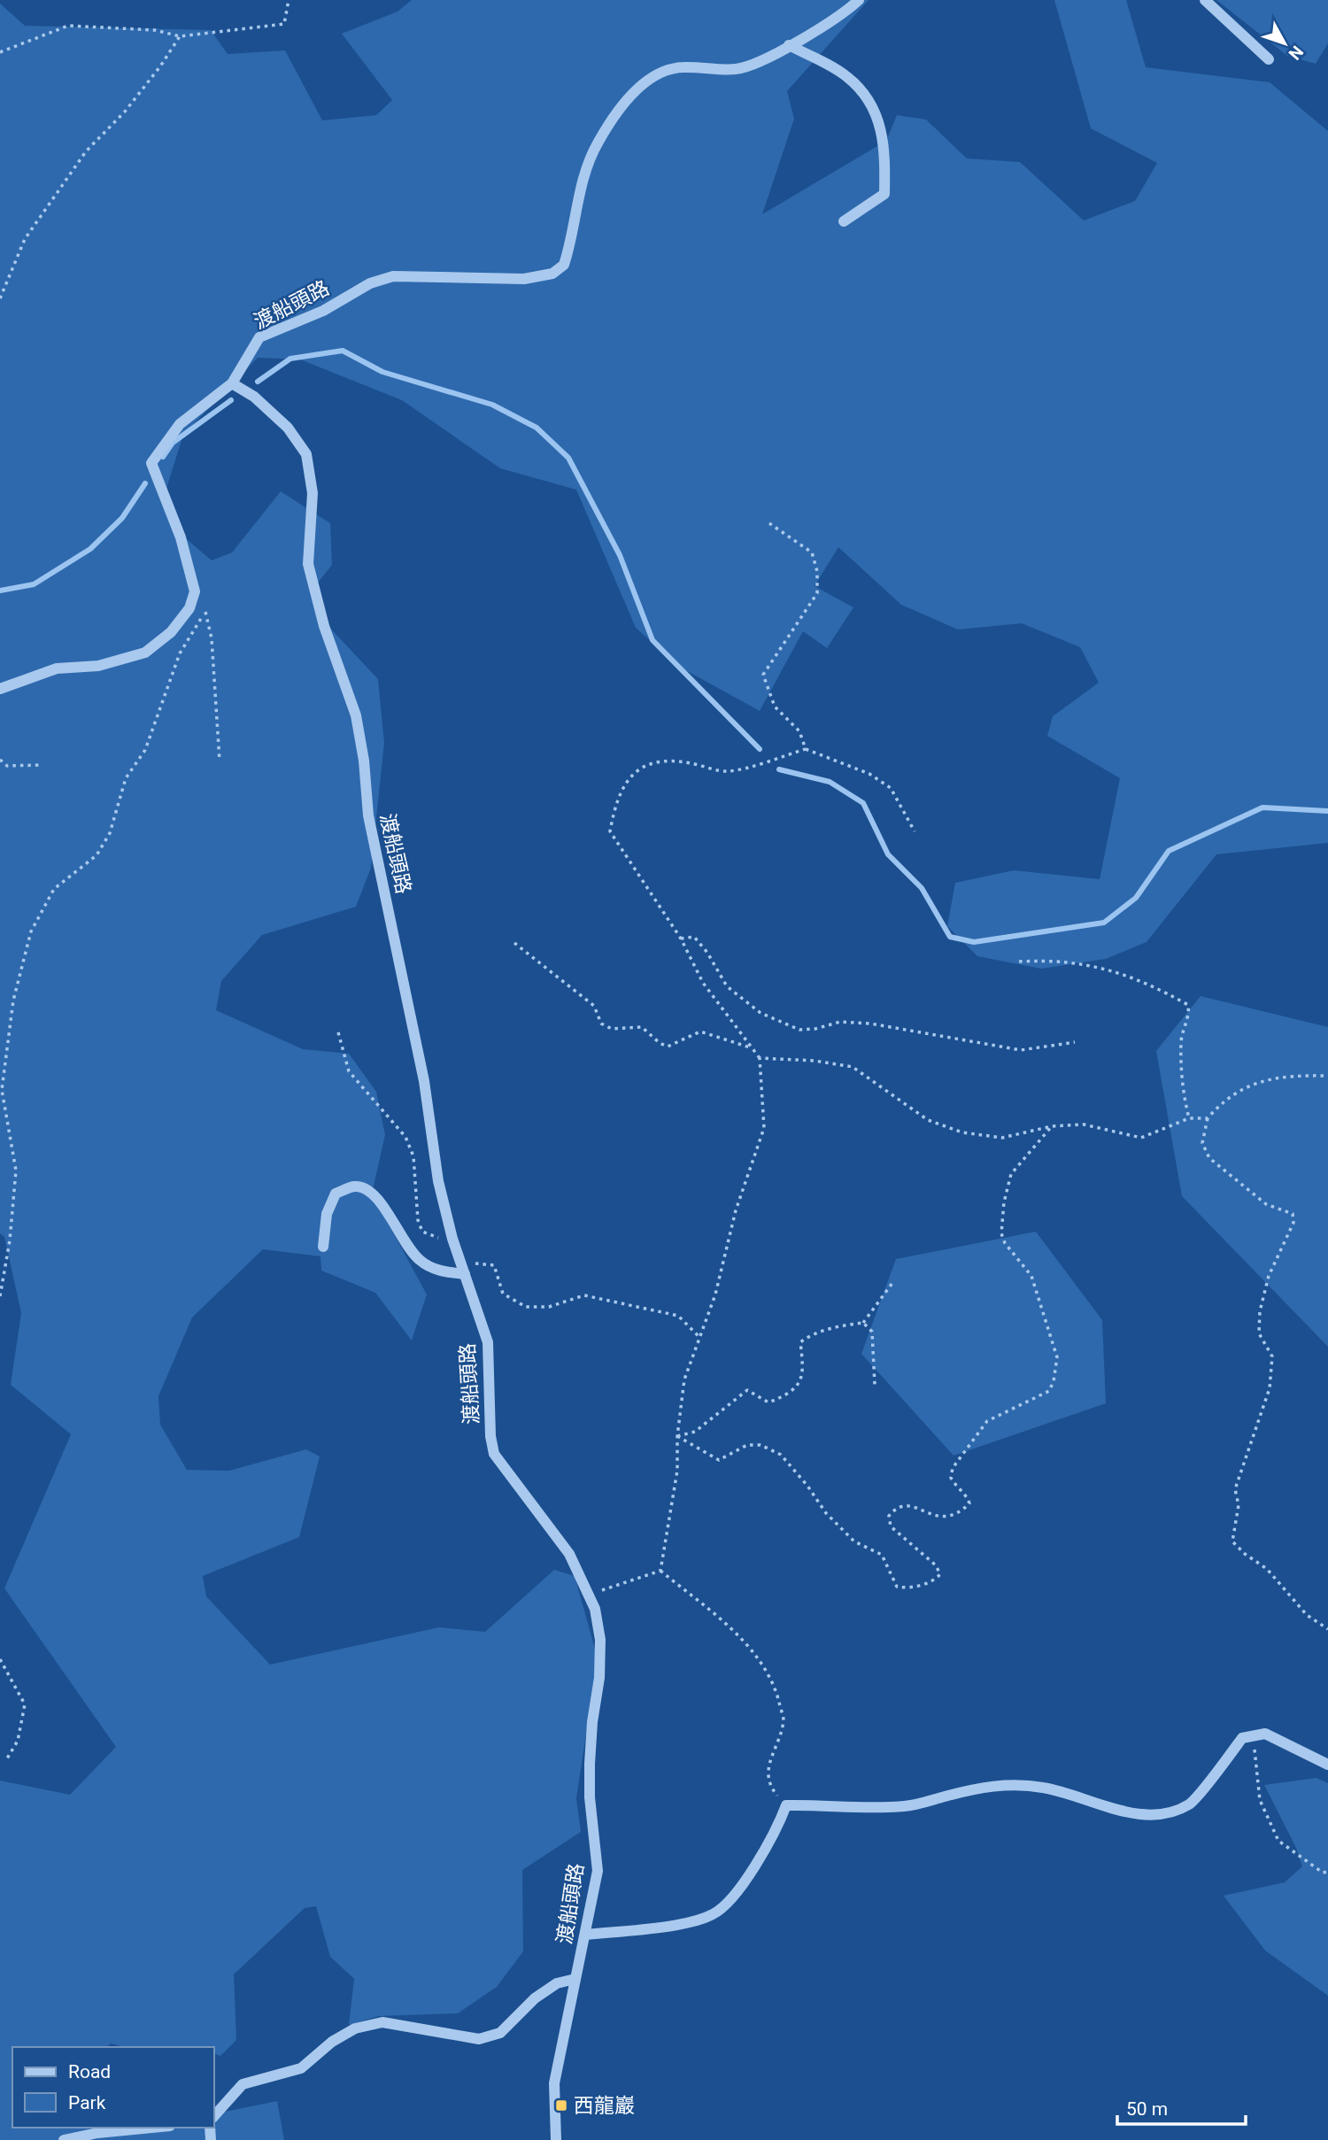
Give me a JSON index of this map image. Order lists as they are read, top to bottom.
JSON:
{
  "streets": {
    "street": ["渡船頭路"]
  },
  "places": {
    "transit": ["西龍巖"]
  },
  "legend": ["Road", "Park"],
  "scale_bar": "50 m",
  "north": "bottom right"
}
